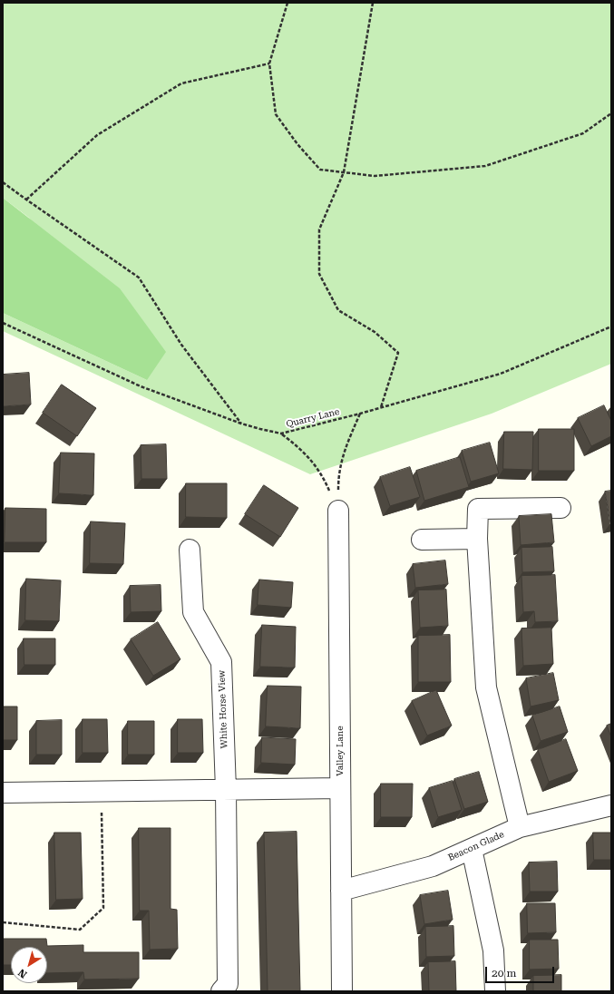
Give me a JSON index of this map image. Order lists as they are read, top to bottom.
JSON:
{
  "streets": {
    "street": ["White Horse View", "Valley Lane", "Beacon Glade"],
    "path": ["Quarry Lane"]
  },
  "crossings": [
    ["Valley Lane", "Beacon Glade"]
  ],
  "scale_bar": "20 m",
  "north": "bottom left"
}
